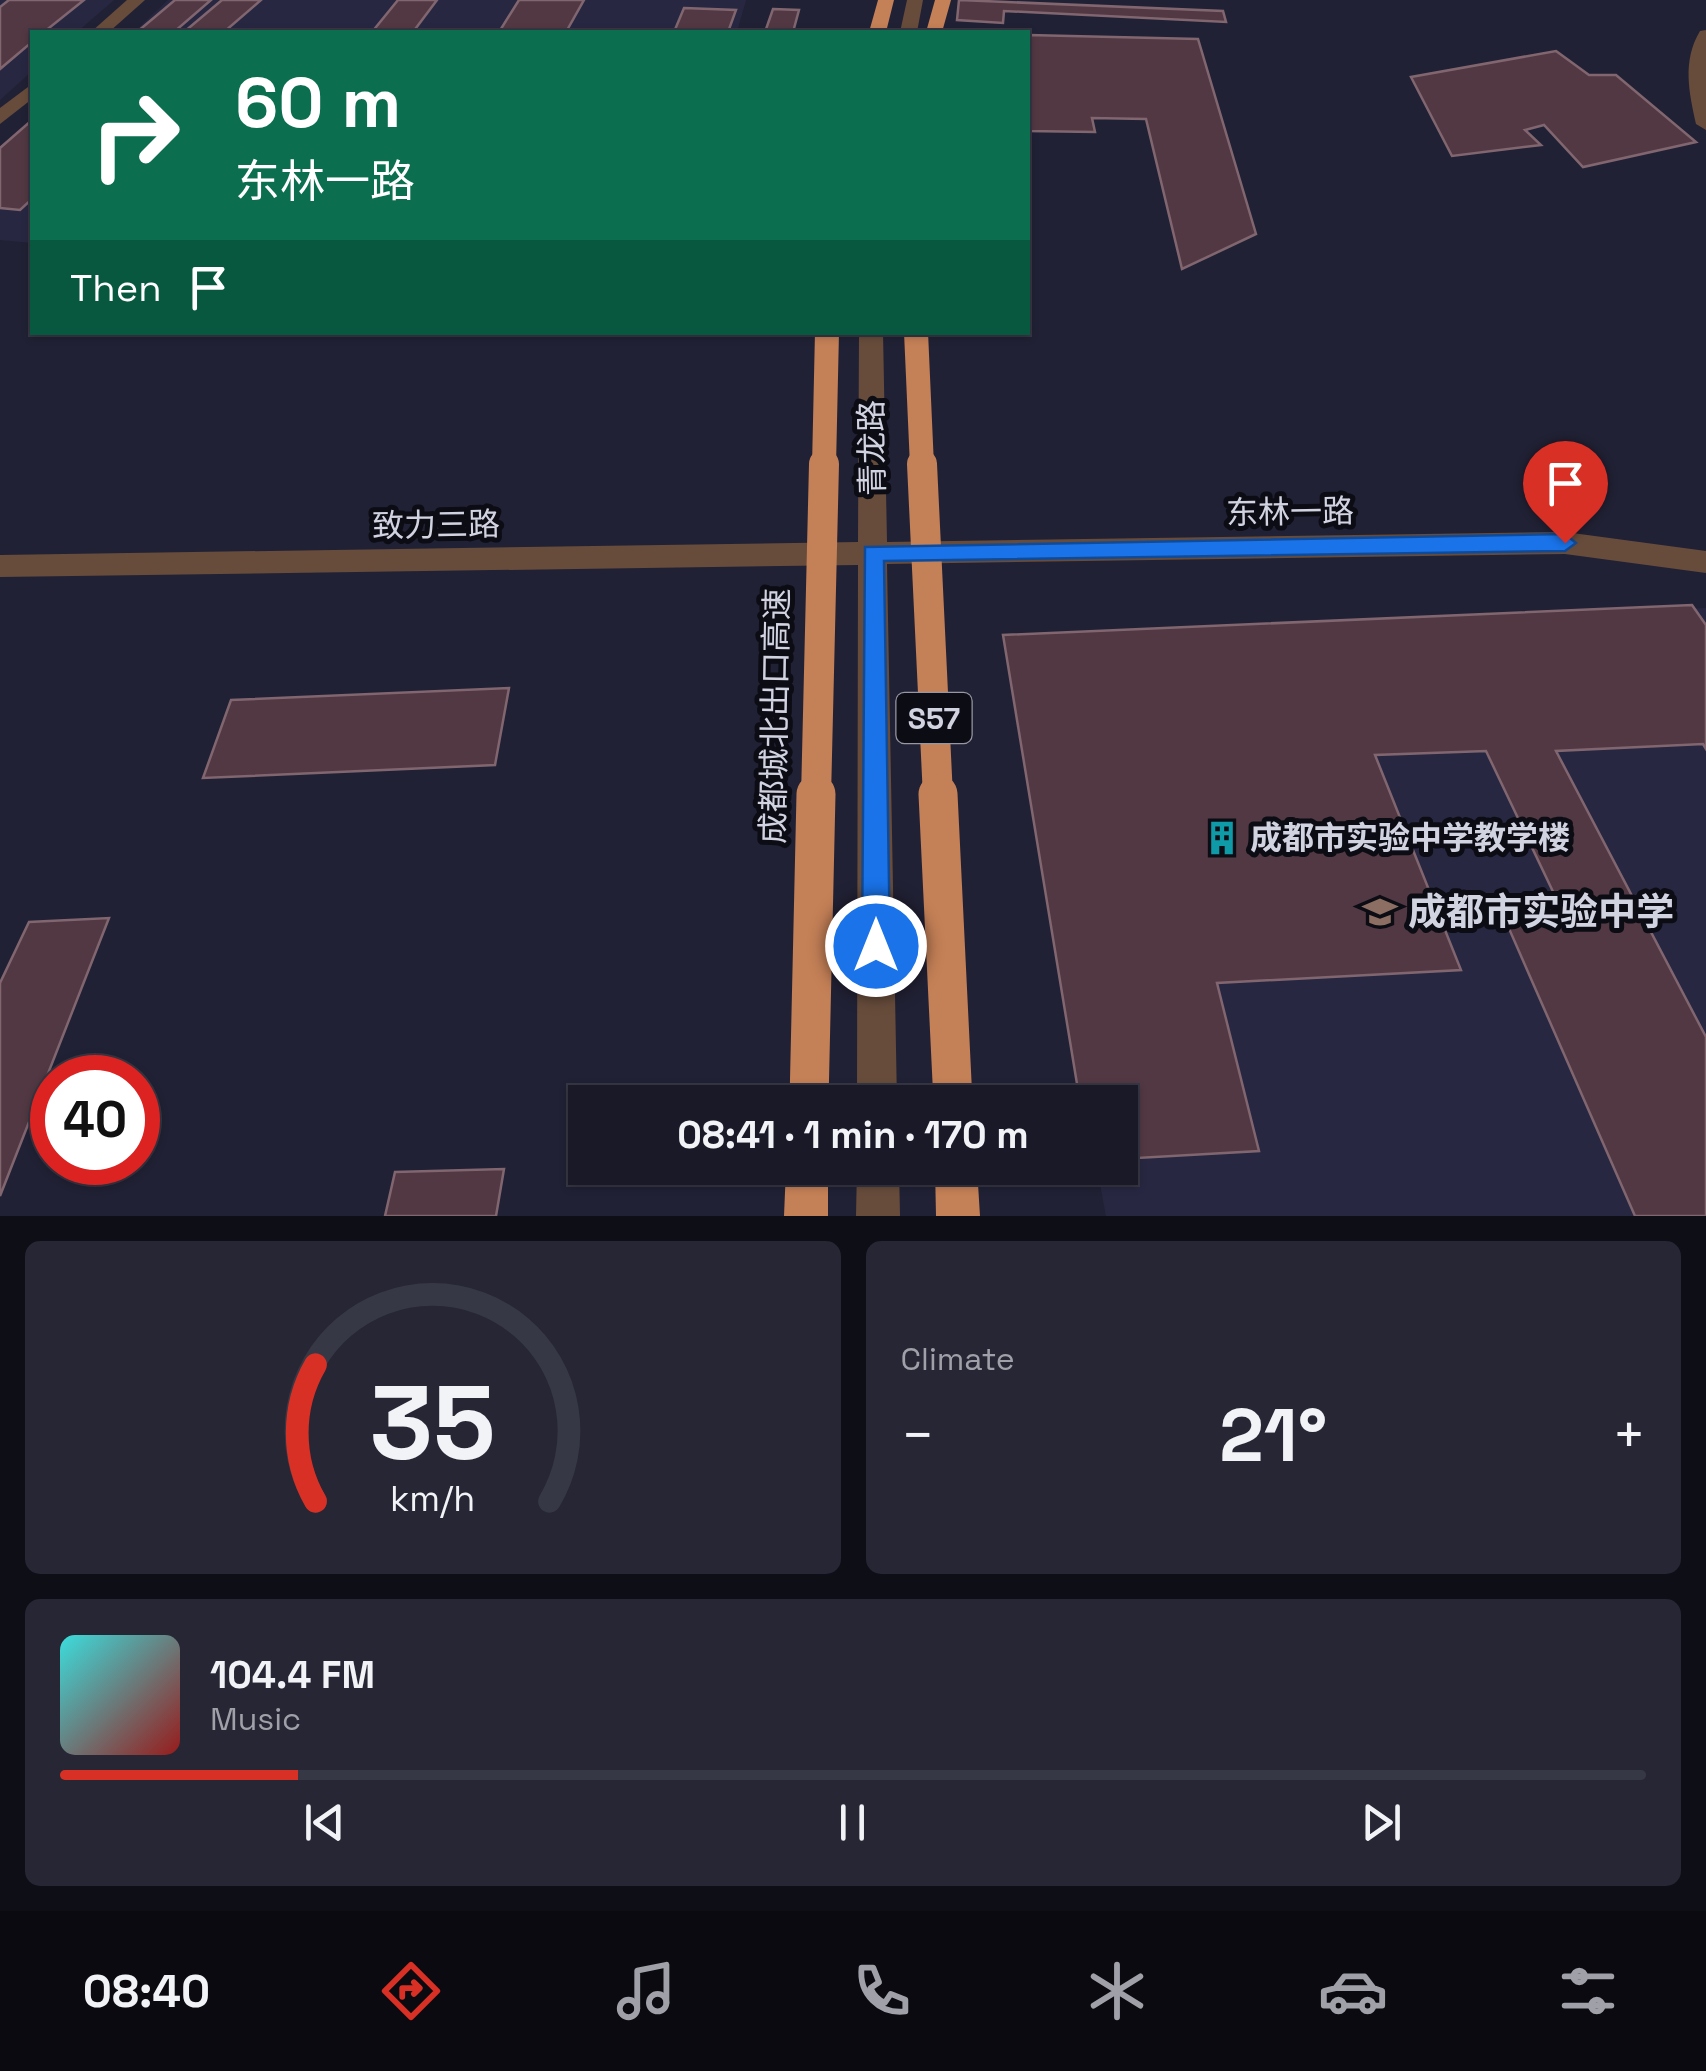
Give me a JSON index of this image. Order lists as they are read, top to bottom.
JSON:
{
  "streets": {
    "highway": ["成都城北出口高速", "S57"],
    "street": ["青龙路", "东林一路", "致力三路"]
  },
  "crossings": [
    ["青龙路", "东林一路"],
    ["青龙路", "致力三路"],
    ["东林一路", "致力三路"]
  ],
  "places": {
    "building": ["成都市实验中学教学楼"],
    "school or university": ["成都市实验中学"]
  },
  "page": {
    "turn": ["60 m", "东林一路"],
    "then": "Then",
    "limit": "40",
    "trip": "08:41 · 1 min · 170 m",
    "tile": "Climate",
    "heat": ["−", "21°", "+"],
    "song": ["104.4 FM", "Music"],
    "tabs": "08:40",
    "gauge": ["35", "km/h"]
  }
}
